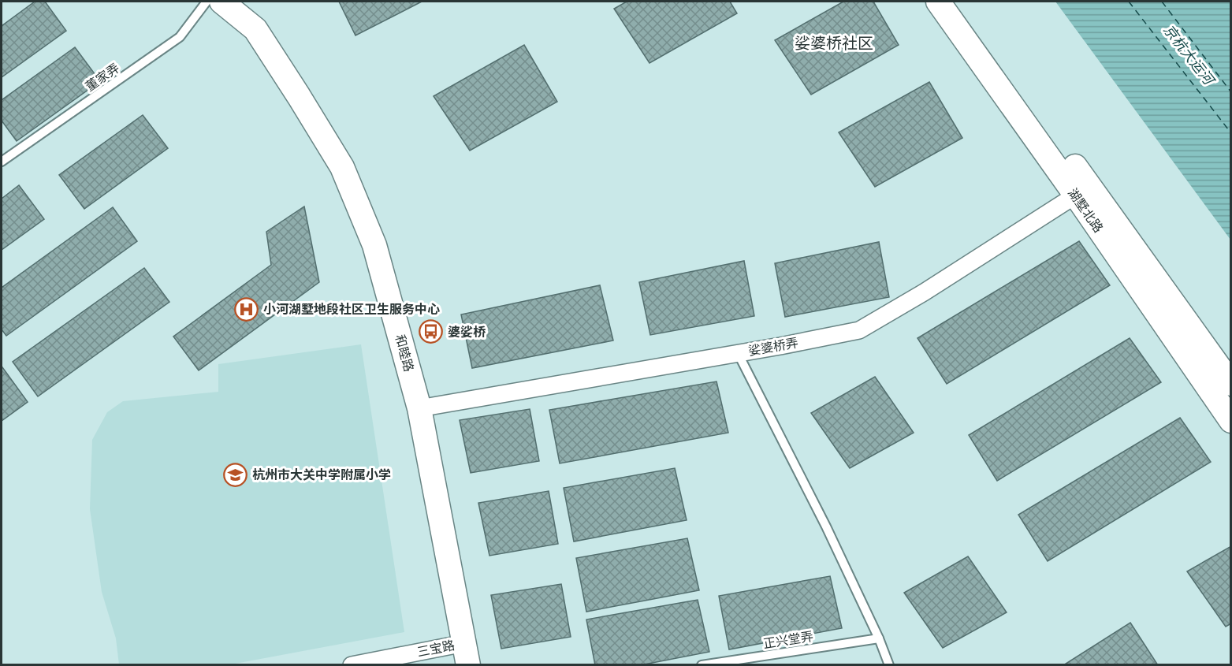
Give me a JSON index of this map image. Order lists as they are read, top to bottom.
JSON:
{
  "streets": {
    "main road": ["湖墅北路", "和睦路"],
    "street": ["娑婆桥弄", "三宝路"],
    "lane": ["董家弄", "正兴堂弄"]
  },
  "crossings": [
    ["湖墅北路", "娑婆桥弄"],
    ["娑婆桥弄", "和睦路"],
    ["和睦路", "三宝路"]
  ],
  "districts": ["娑婆桥社区"],
  "water": ["京杭大运河"],
  "places": {
    "hospital": ["小河湖墅地段社区卫生服务中心"],
    "bus stop": ["婆娑桥"],
    "school or university": ["杭州市大关中学附属小学"]
  }
}
